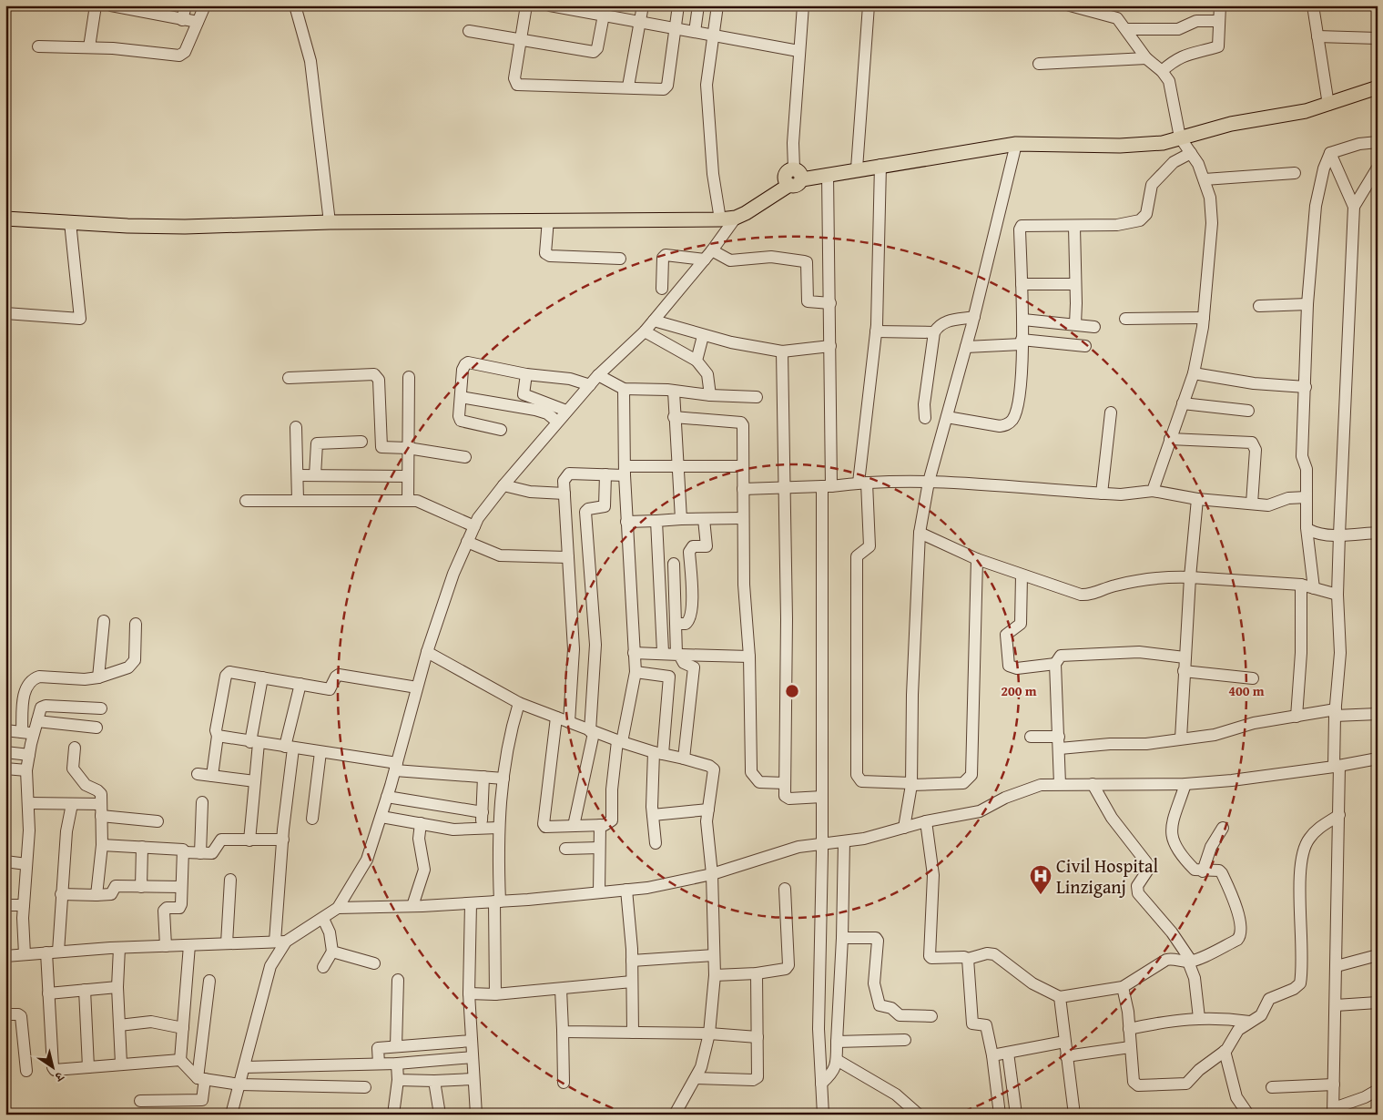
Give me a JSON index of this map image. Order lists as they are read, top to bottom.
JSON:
{
  "places": {
    "hospital": ["Civil Hospital Linziganj"]
  },
  "north": "bottom right",
  "rings": ["200 m", "400 m"]
}
